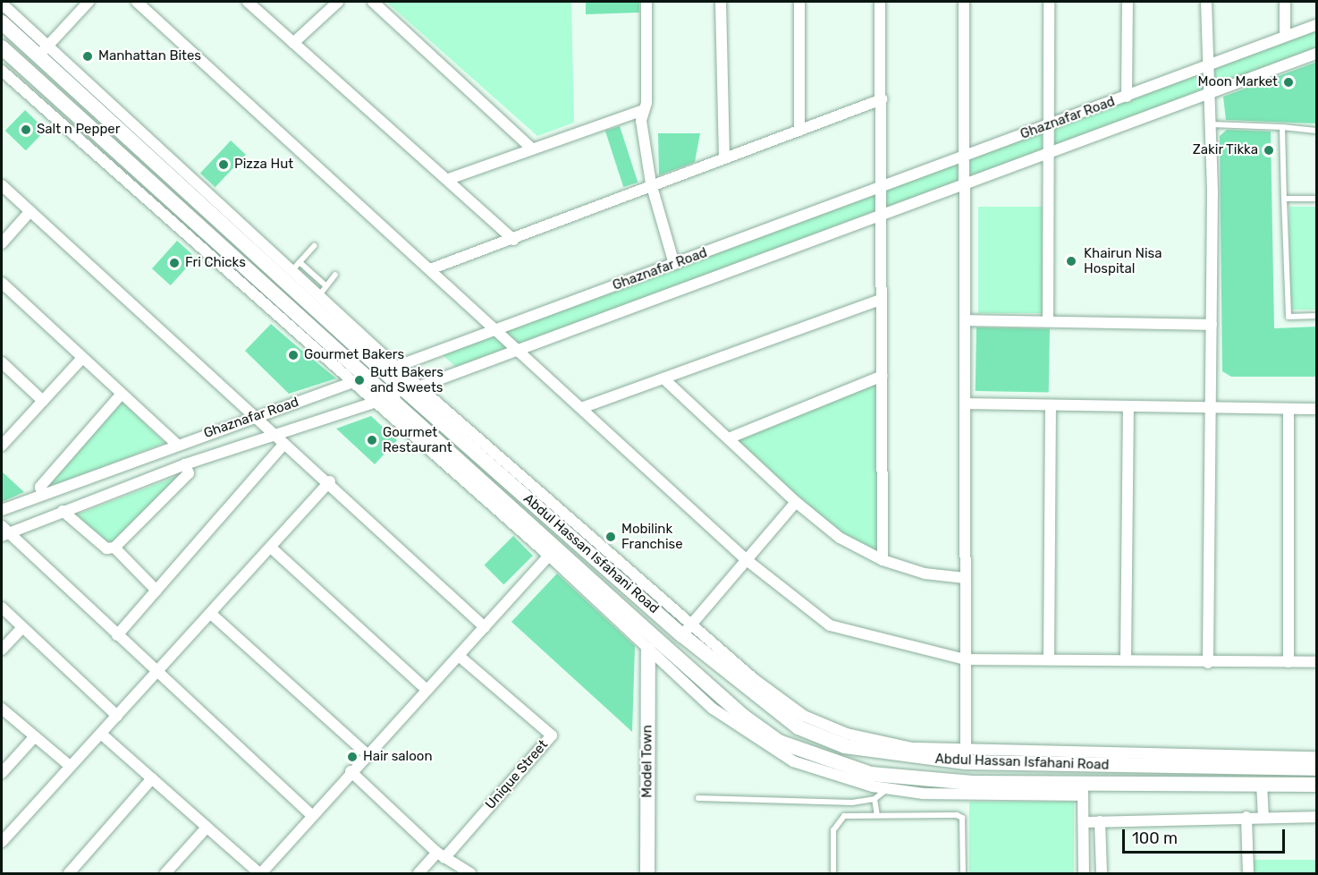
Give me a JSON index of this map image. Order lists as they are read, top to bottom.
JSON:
{
  "streets": {
    "main road": ["Abdul Hassan Isfahani Road", "Model Town"],
    "street": ["Ghaznafar Road", "Unique Street"]
  },
  "crossings": [
    ["Ghaznafar Road", "Abdul Hassan Isfahani Road"]
  ],
  "places": [
    "Manhattan Bites",
    "Moon Market",
    "Salt n Pepper",
    "Zakir Tikka",
    "Pizza Hut",
    "Khairun Nisa Hospital",
    "Fri Chicks",
    "Gourmet Bakers",
    "Butt Bakers and Sweets",
    "Gourmet Restaurant",
    "Mobilink Franchise",
    "Hair saloon"
  ],
  "scale_bar": "100 m"
}
